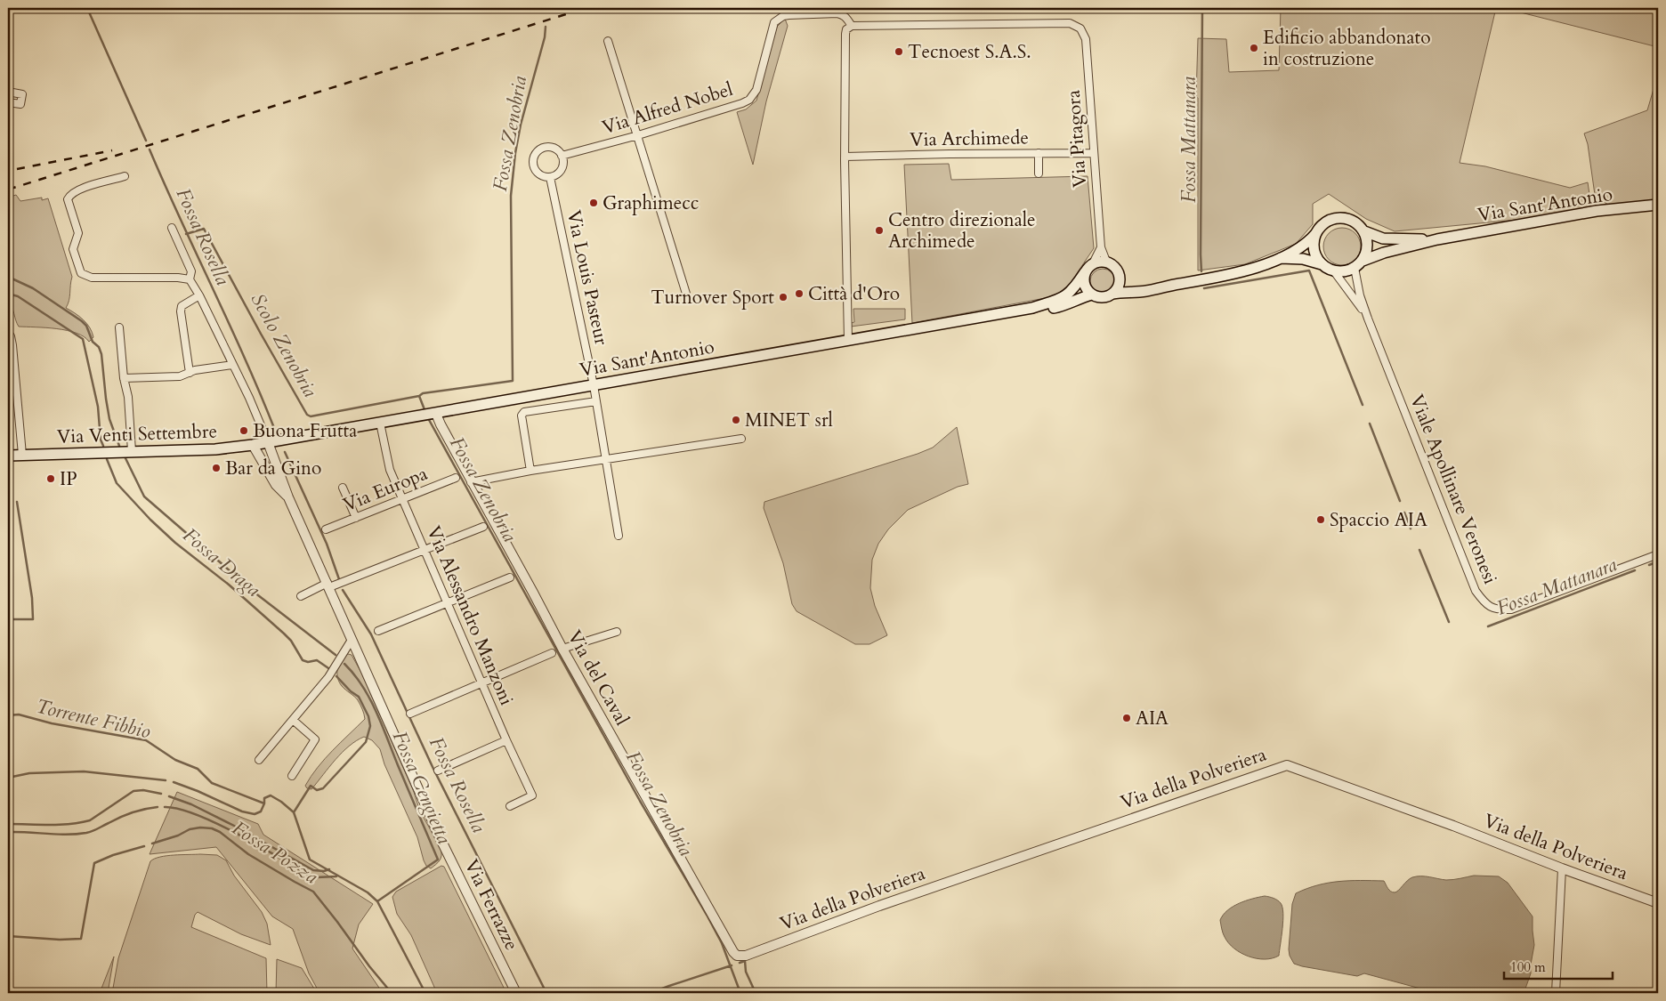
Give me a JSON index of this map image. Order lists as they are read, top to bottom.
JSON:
{
  "streets": {
    "main road": ["Via Sant'Antonio", "Via Venti Settembre"],
    "street": [
      "Via Alfred Nobel",
      "Via Archimede",
      "Via Pitagora",
      "Via Louis Pasteur",
      "Via Europa",
      "Viale Apollinare Veronesi",
      "Via Alessandro Manzoni",
      "Via del Caval",
      "Via della Polveriera",
      "Via Ferrazze"
    ]
  },
  "crossings": [
    ["Via Alfred Nobel", "Via Pitagora"],
    ["Via Alfred Nobel", "Via Louis Pasteur"],
    ["Via Archimede", "Via Pitagora"],
    ["Via Pitagora", "Via Sant'Antonio"],
    ["Via Sant'Antonio", "Via Louis Pasteur"],
    ["Via Sant'Antonio", "Via Venti Settembre"],
    ["Via Sant'Antonio", "Viale Apollinare Veronesi"],
    ["Via Sant'Antonio", "Via Alessandro Manzoni"],
    ["Via Sant'Antonio", "Via del Caval"],
    ["Via Europa", "Via Alessandro Manzoni"],
    ["Via del Caval", "Via della Polveriera"]
  ],
  "water": [
    "Fossa Zenobria",
    "Fossa Mattanara",
    "Fossa Rosella",
    "Scolo Zenobria",
    "Fossa Draga",
    "Torrente Fibbio",
    "Fossa Cengietta",
    "Fossa Pozza"
  ],
  "places": [
    "Edificio abbandonato in costruzione",
    "Tecnoest S.A.S.",
    "Graphimecc",
    "Centro direzionale Archimede",
    "Città d'Oro",
    "Turnover Sport",
    "MINET srl",
    "Buona Frutta",
    "Bar da Gino",
    "IP",
    "Spaccio AIA",
    "AIA"
  ],
  "scale_bar": "100 m"
}
